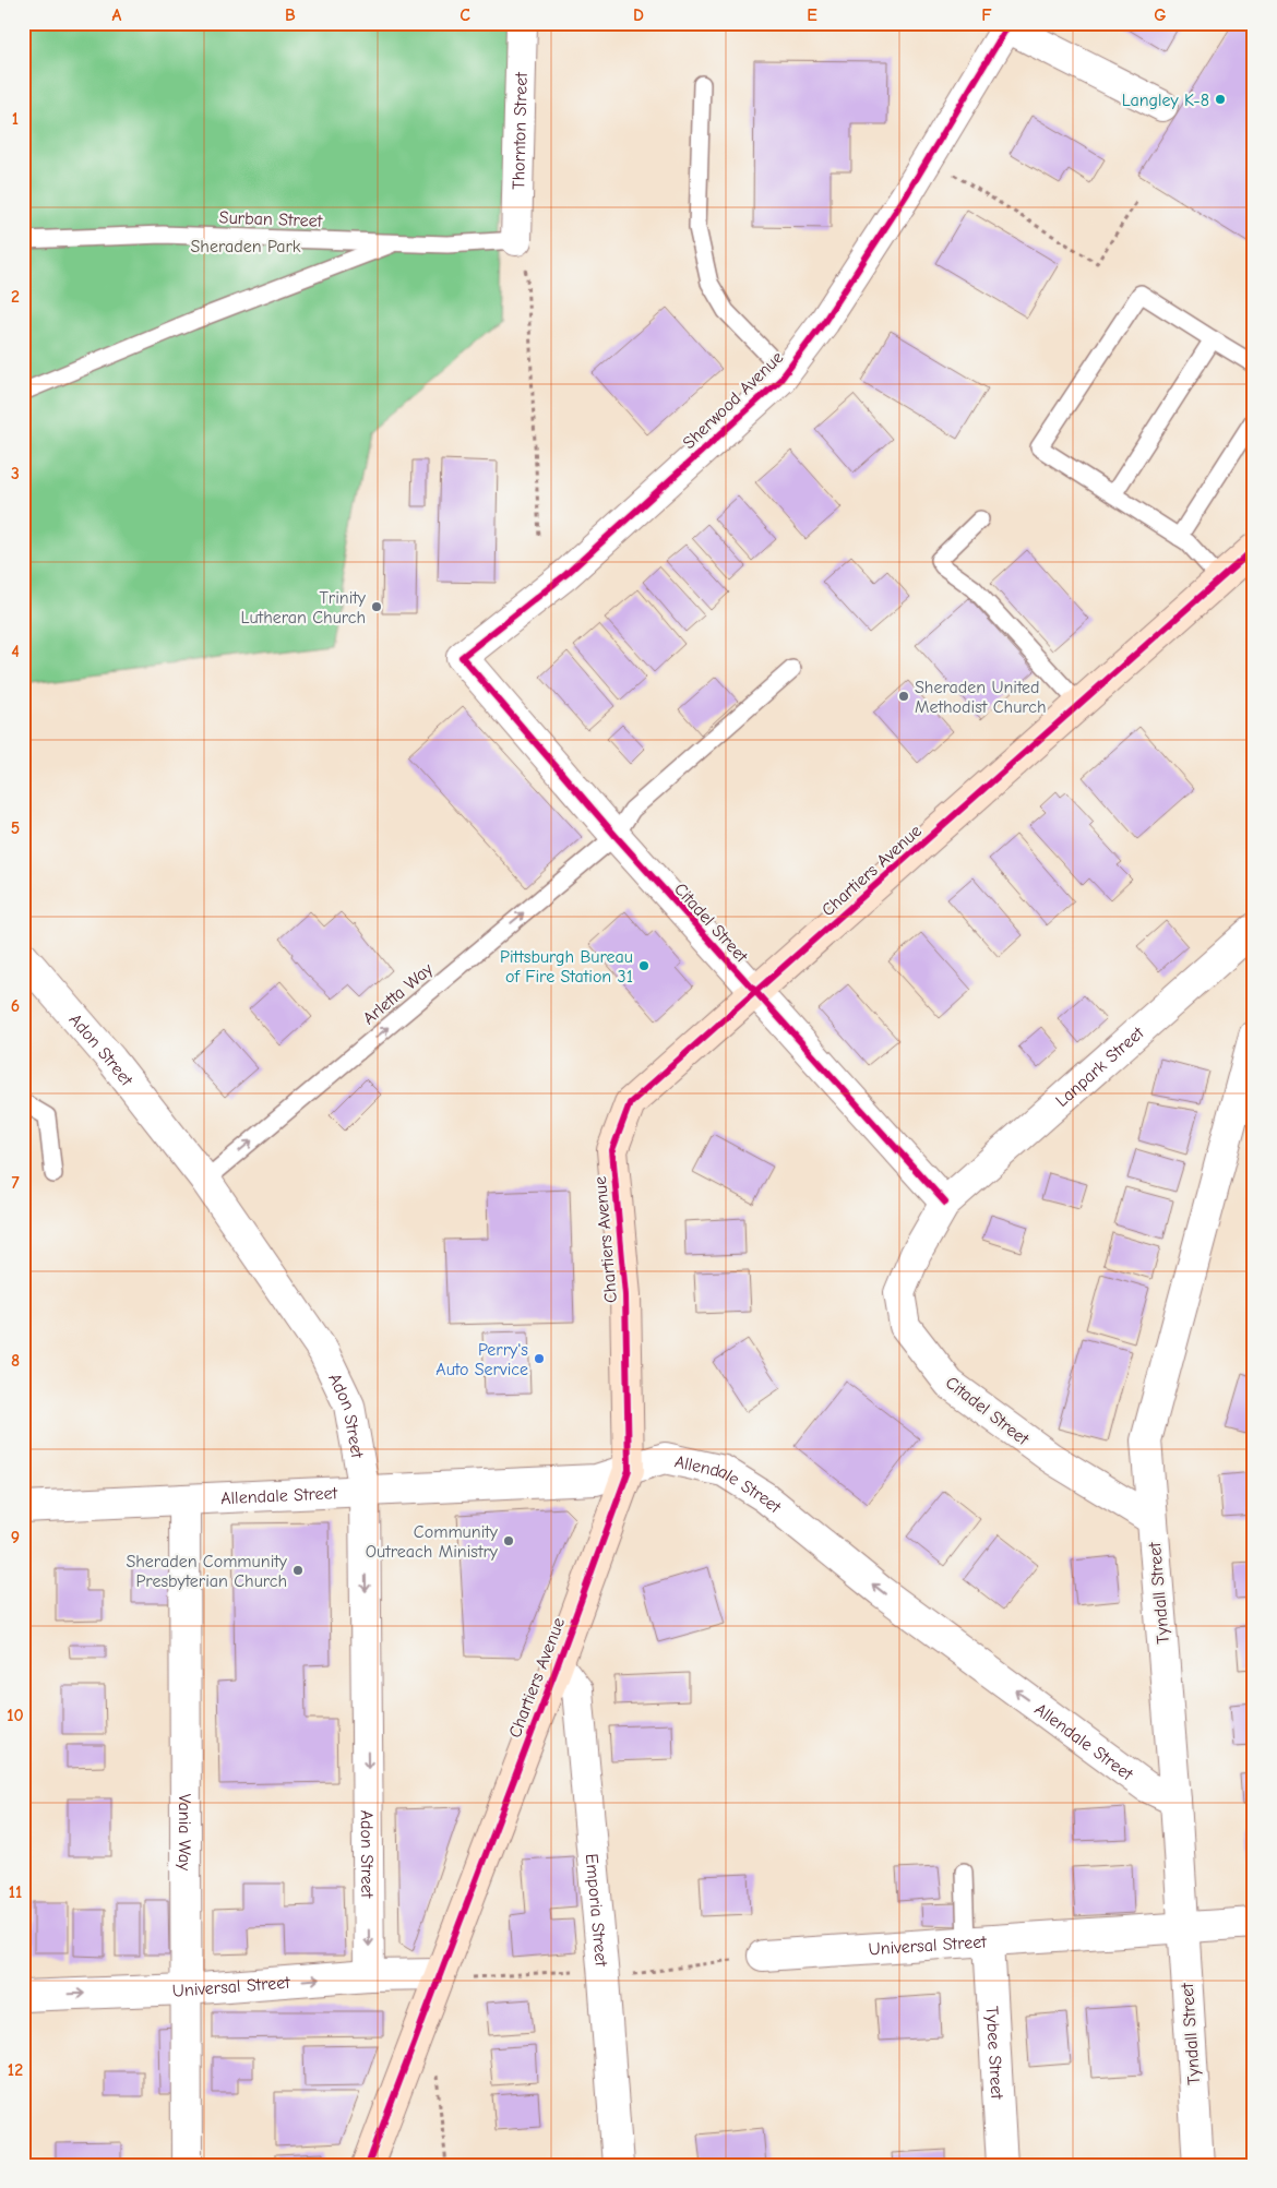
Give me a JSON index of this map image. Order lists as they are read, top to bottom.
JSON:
{
  "streets": {
    "street": [
      "Thornton Street",
      "Sherwood Avenue",
      "Chartiers Avenue",
      "Citadel Street",
      "Adon Street",
      "Lanpark Street",
      "Allendale Street",
      "Tyndall Street",
      "Vania Way",
      "Emporia Street",
      "Universal Street",
      "Tybee Street"
    ],
    "lane": ["Surban Street", "Arletta Way"]
  },
  "crossings": [
    ["Thornton Street", "Surban Street"],
    ["Sherwood Avenue", "Citadel Street"],
    ["Chartiers Avenue", "Citadel Street"],
    ["Chartiers Avenue", "Allendale Street"],
    ["Chartiers Avenue", "Emporia Street"],
    ["Chartiers Avenue", "Universal Street"],
    ["Citadel Street", "Arletta Way"],
    ["Citadel Street", "Lanpark Street"],
    ["Citadel Street", "Tyndall Street"],
    ["Arletta Way", "Adon Street"],
    ["Adon Street", "Allendale Street"],
    ["Adon Street", "Universal Street"],
    ["Allendale Street", "Tyndall Street"],
    ["Allendale Street", "Vania Way"],
    ["Tyndall Street", "Universal Street"],
    ["Vania Way", "Universal Street"],
    ["Universal Street", "Tybee Street"]
  ],
  "one_way": [
    "Arletta Way",
    "Adon Street",
    "Allendale Street",
    "Universal Street"
  ],
  "parks": ["Sheraden Park"],
  "places": [
    "Langley K-8",
    "Trinity Lutheran Church",
    "Sheraden United Methodist Church",
    "Pittsburgh Bureau of Fire Station 31",
    "Perry's Auto Service",
    "Community Outreach Ministry",
    "Sheraden Community Presbyterian Church"
  ],
  "grid": {
    "columns": [
      "A",
      "B",
      "C",
      "D",
      "E",
      "F",
      "G"
    ],
    "rows": [
      "1",
      "2",
      "3",
      "4",
      "5",
      "6",
      "7",
      "8",
      "9",
      "10",
      "11",
      "12"
    ]
  }
}
